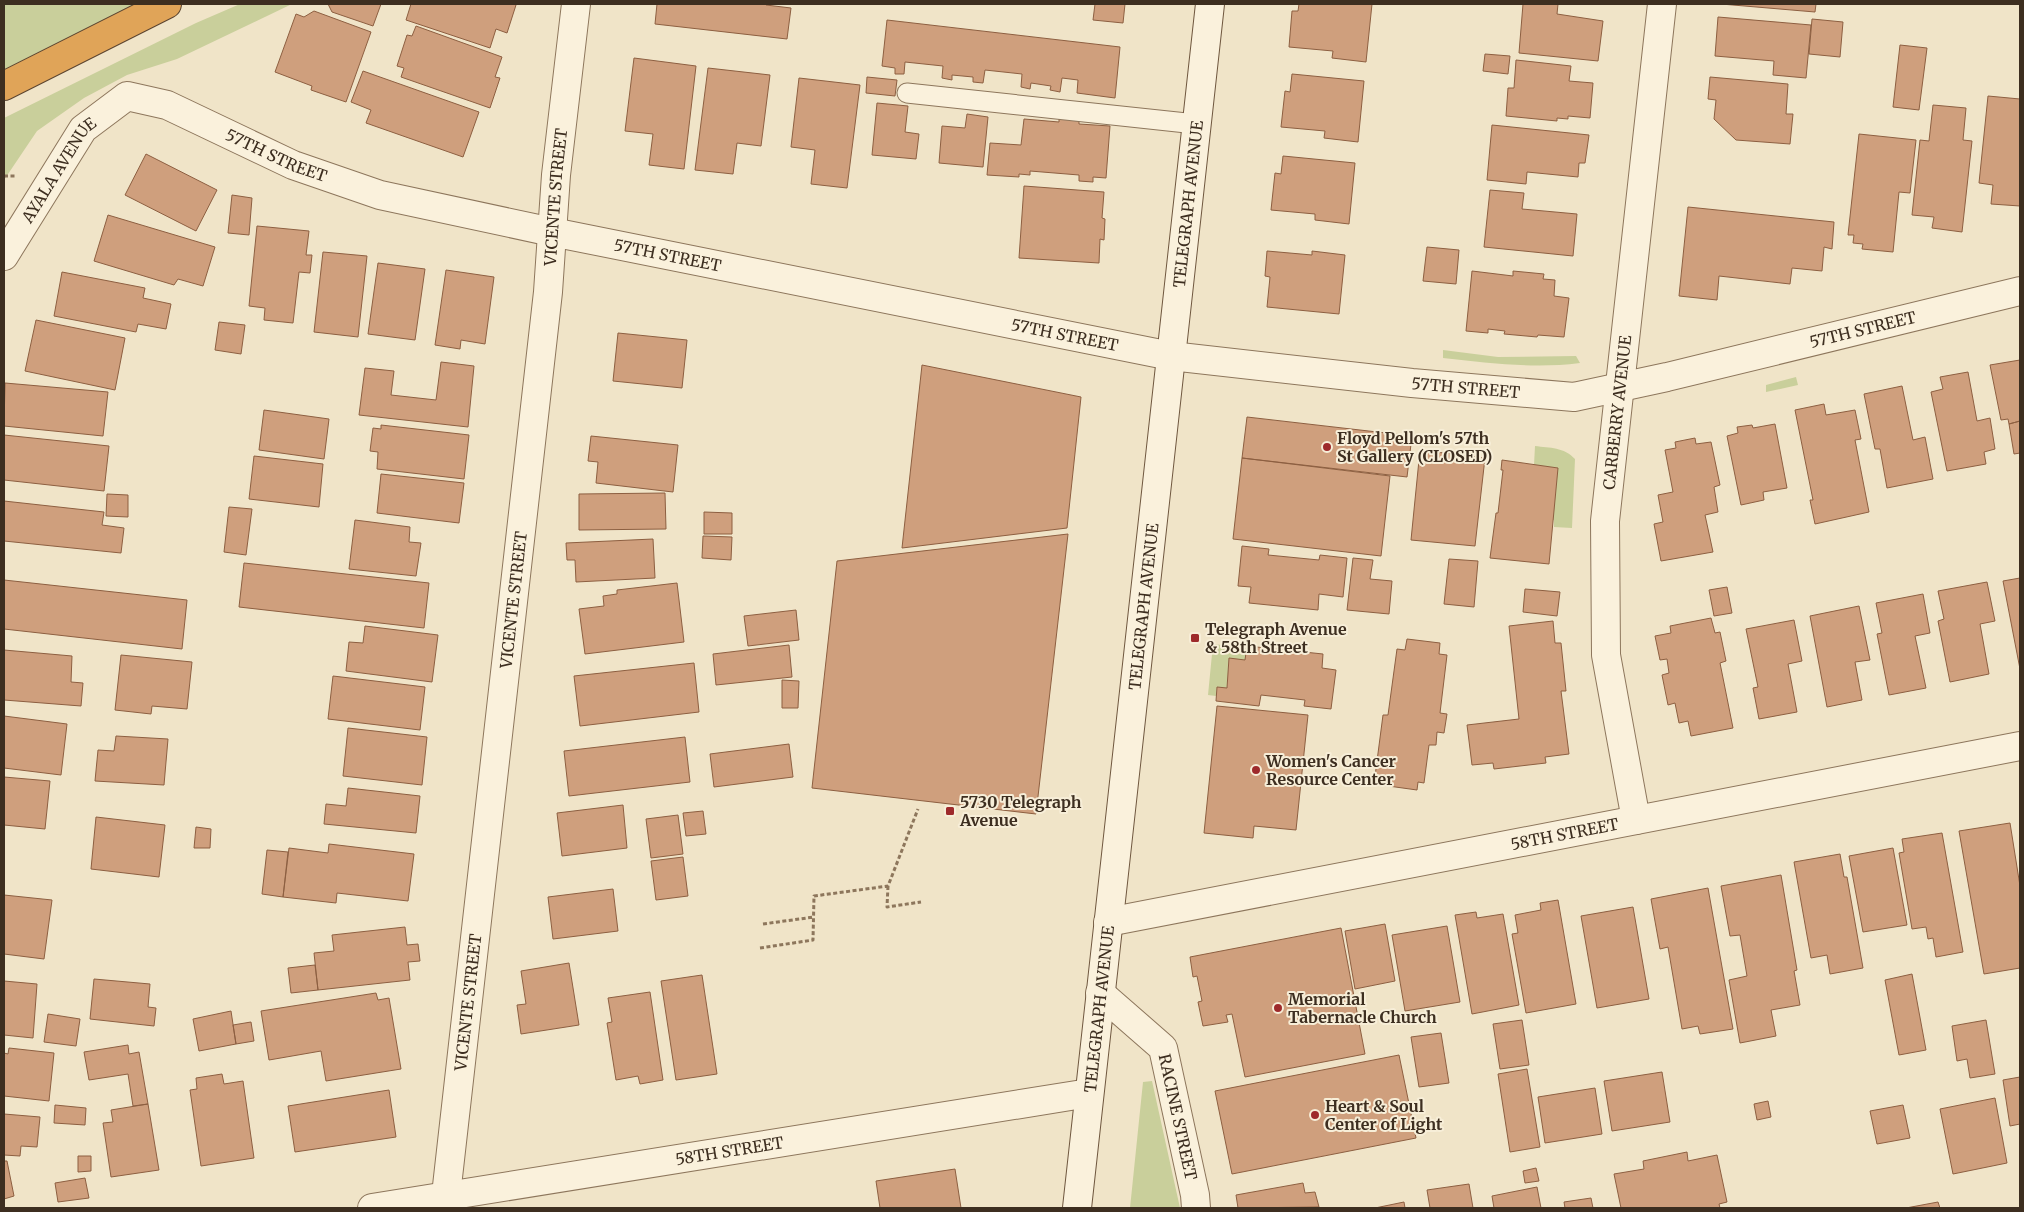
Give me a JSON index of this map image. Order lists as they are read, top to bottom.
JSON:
{
  "streets": {
    "street": [
      "57TH STREET",
      "AYALA AVENUE",
      "VICENTE STREET",
      "TELEGRAPH AVENUE",
      "CARBERRY AVENUE",
      "58TH STREET",
      "RACINE STREET"
    ]
  },
  "crossings": [
    ["57TH STREET", "AYALA AVENUE"],
    ["57TH STREET", "VICENTE STREET"],
    ["57TH STREET", "TELEGRAPH AVENUE"],
    ["57TH STREET", "CARBERRY AVENUE"],
    ["VICENTE STREET", "58TH STREET"],
    ["TELEGRAPH AVENUE", "58TH STREET"],
    ["TELEGRAPH AVENUE", "RACINE STREET"],
    ["CARBERRY AVENUE", "58TH STREET"]
  ],
  "places": {
    "other": [
      "Floyd Pellom's 57th St Gallery (CLOSED)",
      "Women's Cancer Resource Center",
      "Memorial Tabernacle Church",
      "Heart & Soul Center of Light"
    ],
    "transit": ["Telegraph Avenue & 58th Street", "5730 Telegraph Avenue"]
  }
}
